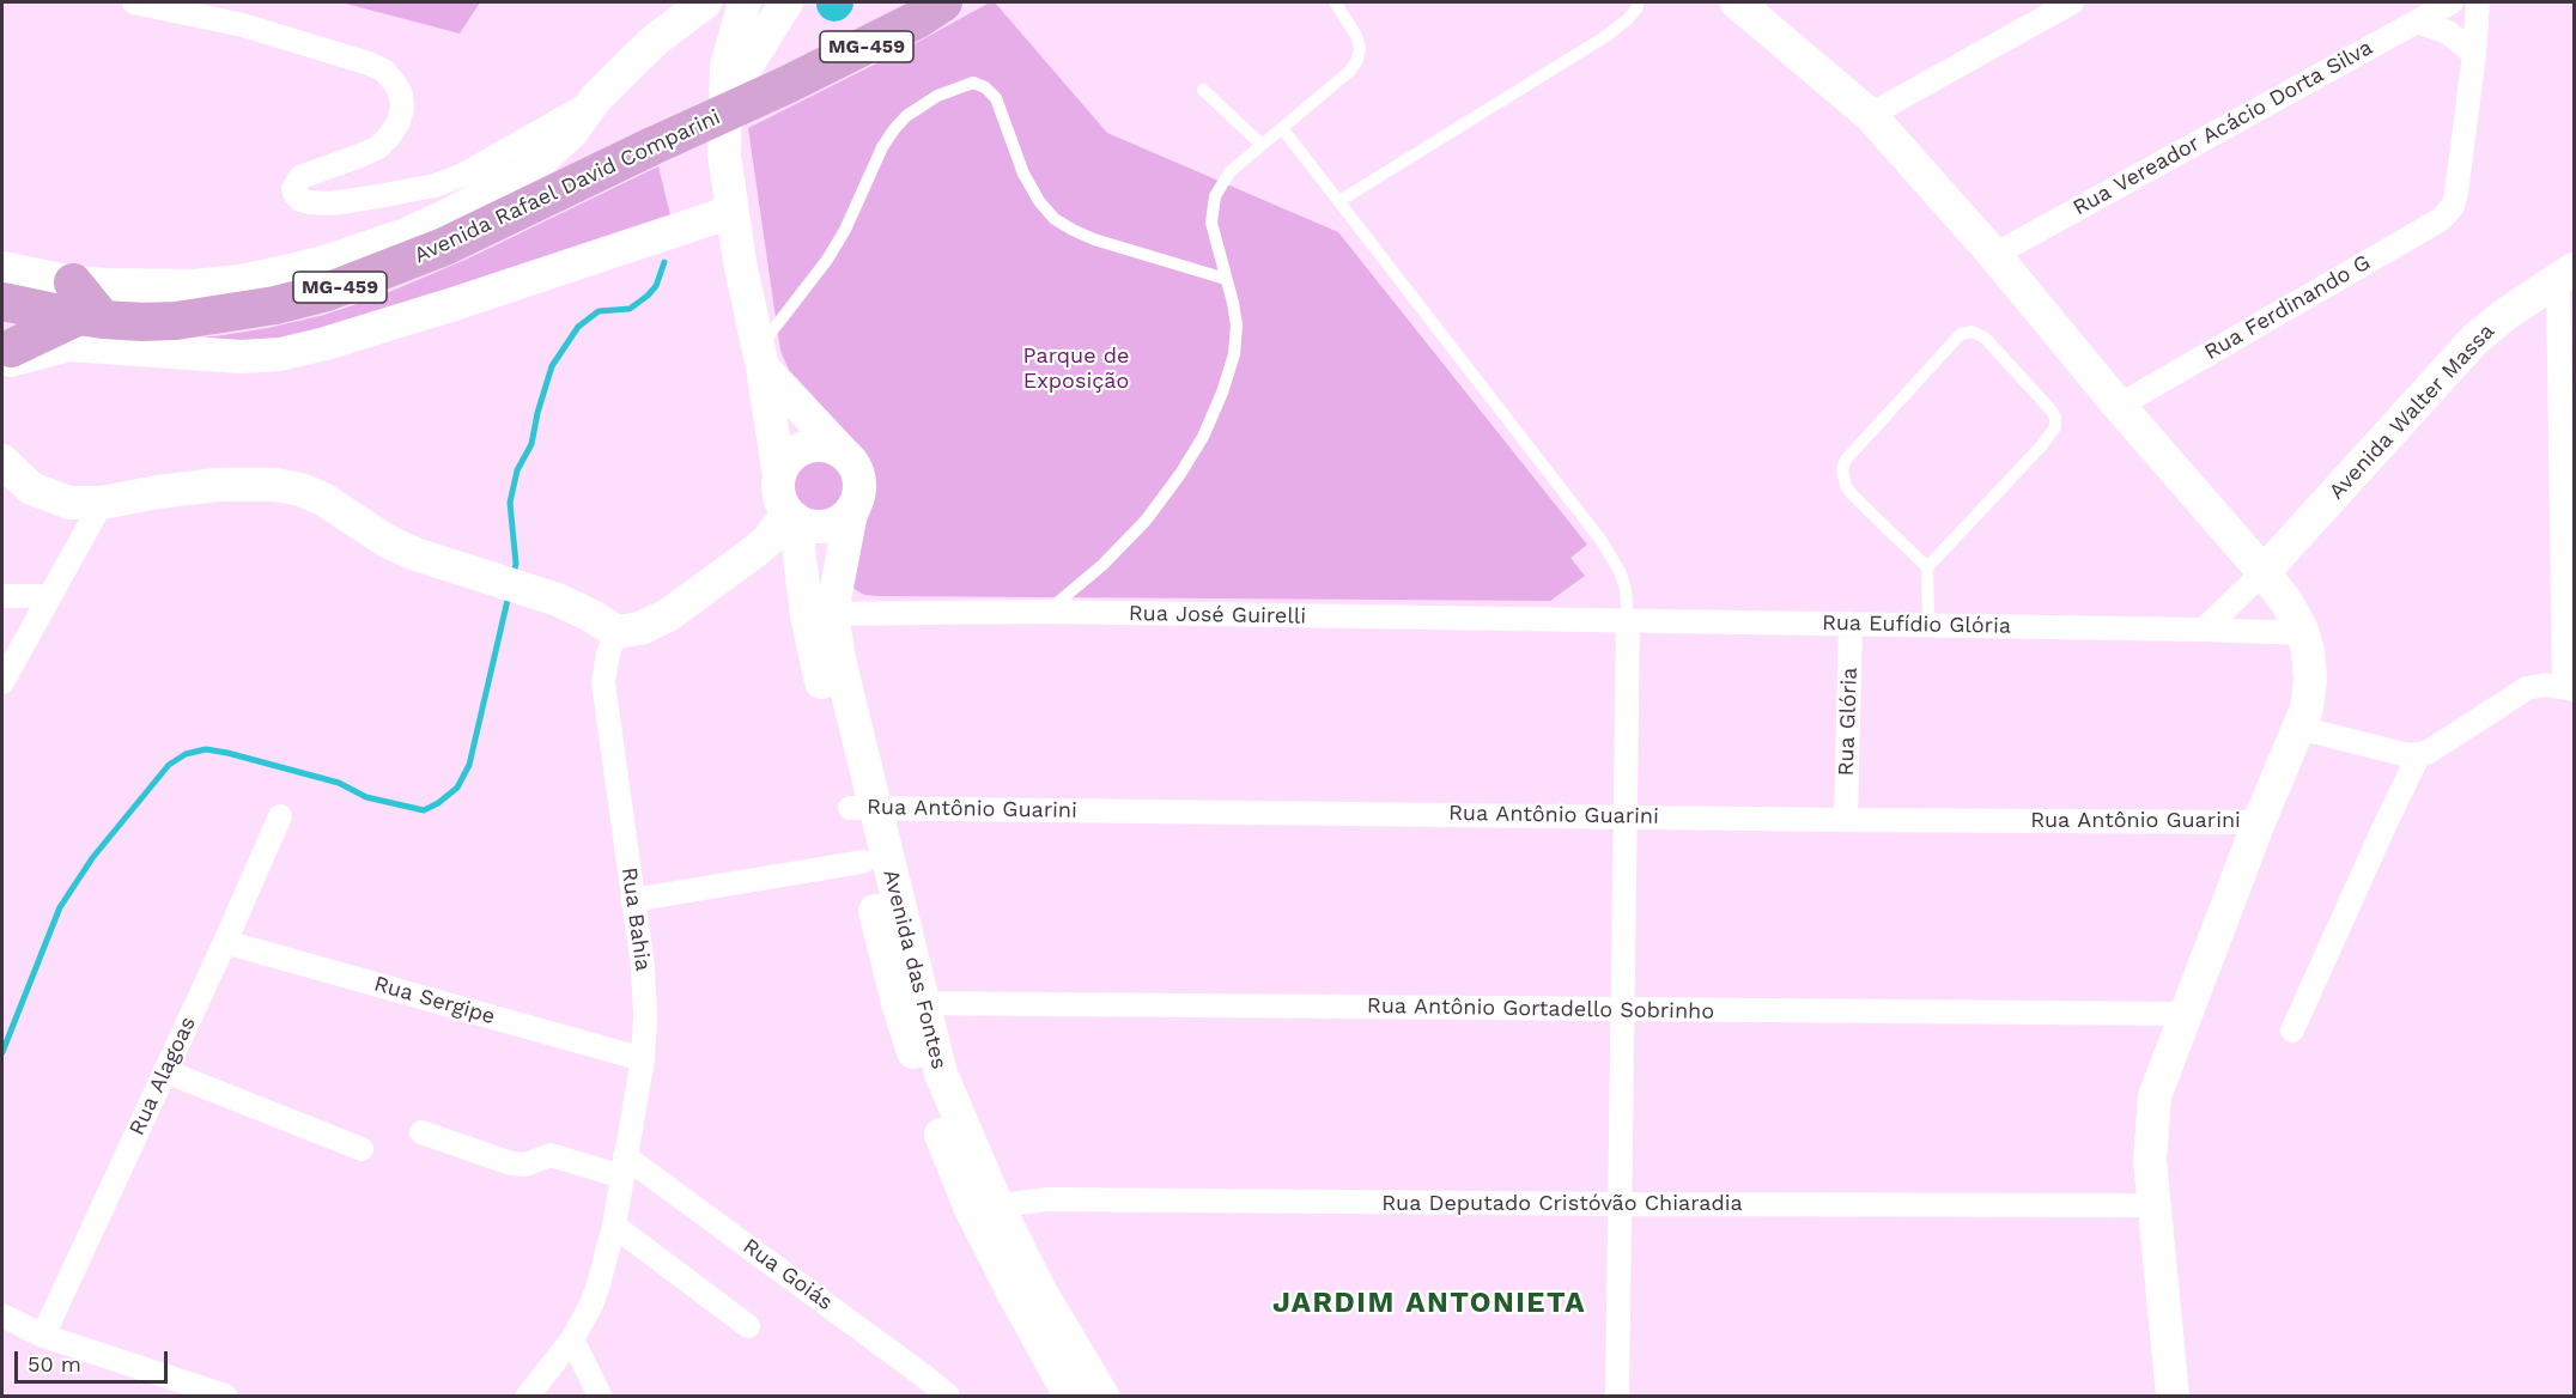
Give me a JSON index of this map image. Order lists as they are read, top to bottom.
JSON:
{
  "streets": {
    "main road": [
      "MG-459",
      "Avenida Rafael David Comparini",
      "Avenida Walter Massa",
      "Avenida das Fontes"
    ],
    "street": [
      "Rua Vereador Acácio Dorta Silva",
      "Rua Ferdinando G",
      "Rua José Guirelli",
      "Rua Eufídio Glória",
      "Rua Glória",
      "Rua Antônio Guarini",
      "Rua Bahia",
      "Rua Sergipe",
      "Rua Antônio Gortadello Sobrinho",
      "Rua Alagoas",
      "Rua Deputado Cristóvão Chiaradia",
      "Rua Goiás"
    ]
  },
  "crossings": [
    ["Rua José Guirelli", "Rua Eufídio Glória"],
    ["Rua José Guirelli", "Avenida das Fontes"],
    ["Rua Eufídio Glória", "Rua Glória"],
    ["Rua Glória", "Rua Antônio Guarini"],
    ["Rua Antônio Guarini", "Avenida das Fontes"],
    ["Rua Bahia", "Rua Sergipe"],
    ["Rua Bahia", "Rua Goiás"],
    ["Avenida das Fontes", "Rua Antônio Gortadello Sobrinho"],
    ["Avenida das Fontes", "Rua Deputado Cristóvão Chiaradia"],
    ["Rua Sergipe", "Rua Alagoas"]
  ],
  "districts": ["JARDIM ANTONIETA"],
  "parks": ["Parque de Exposição"],
  "scale_bar": "50 m"
}
